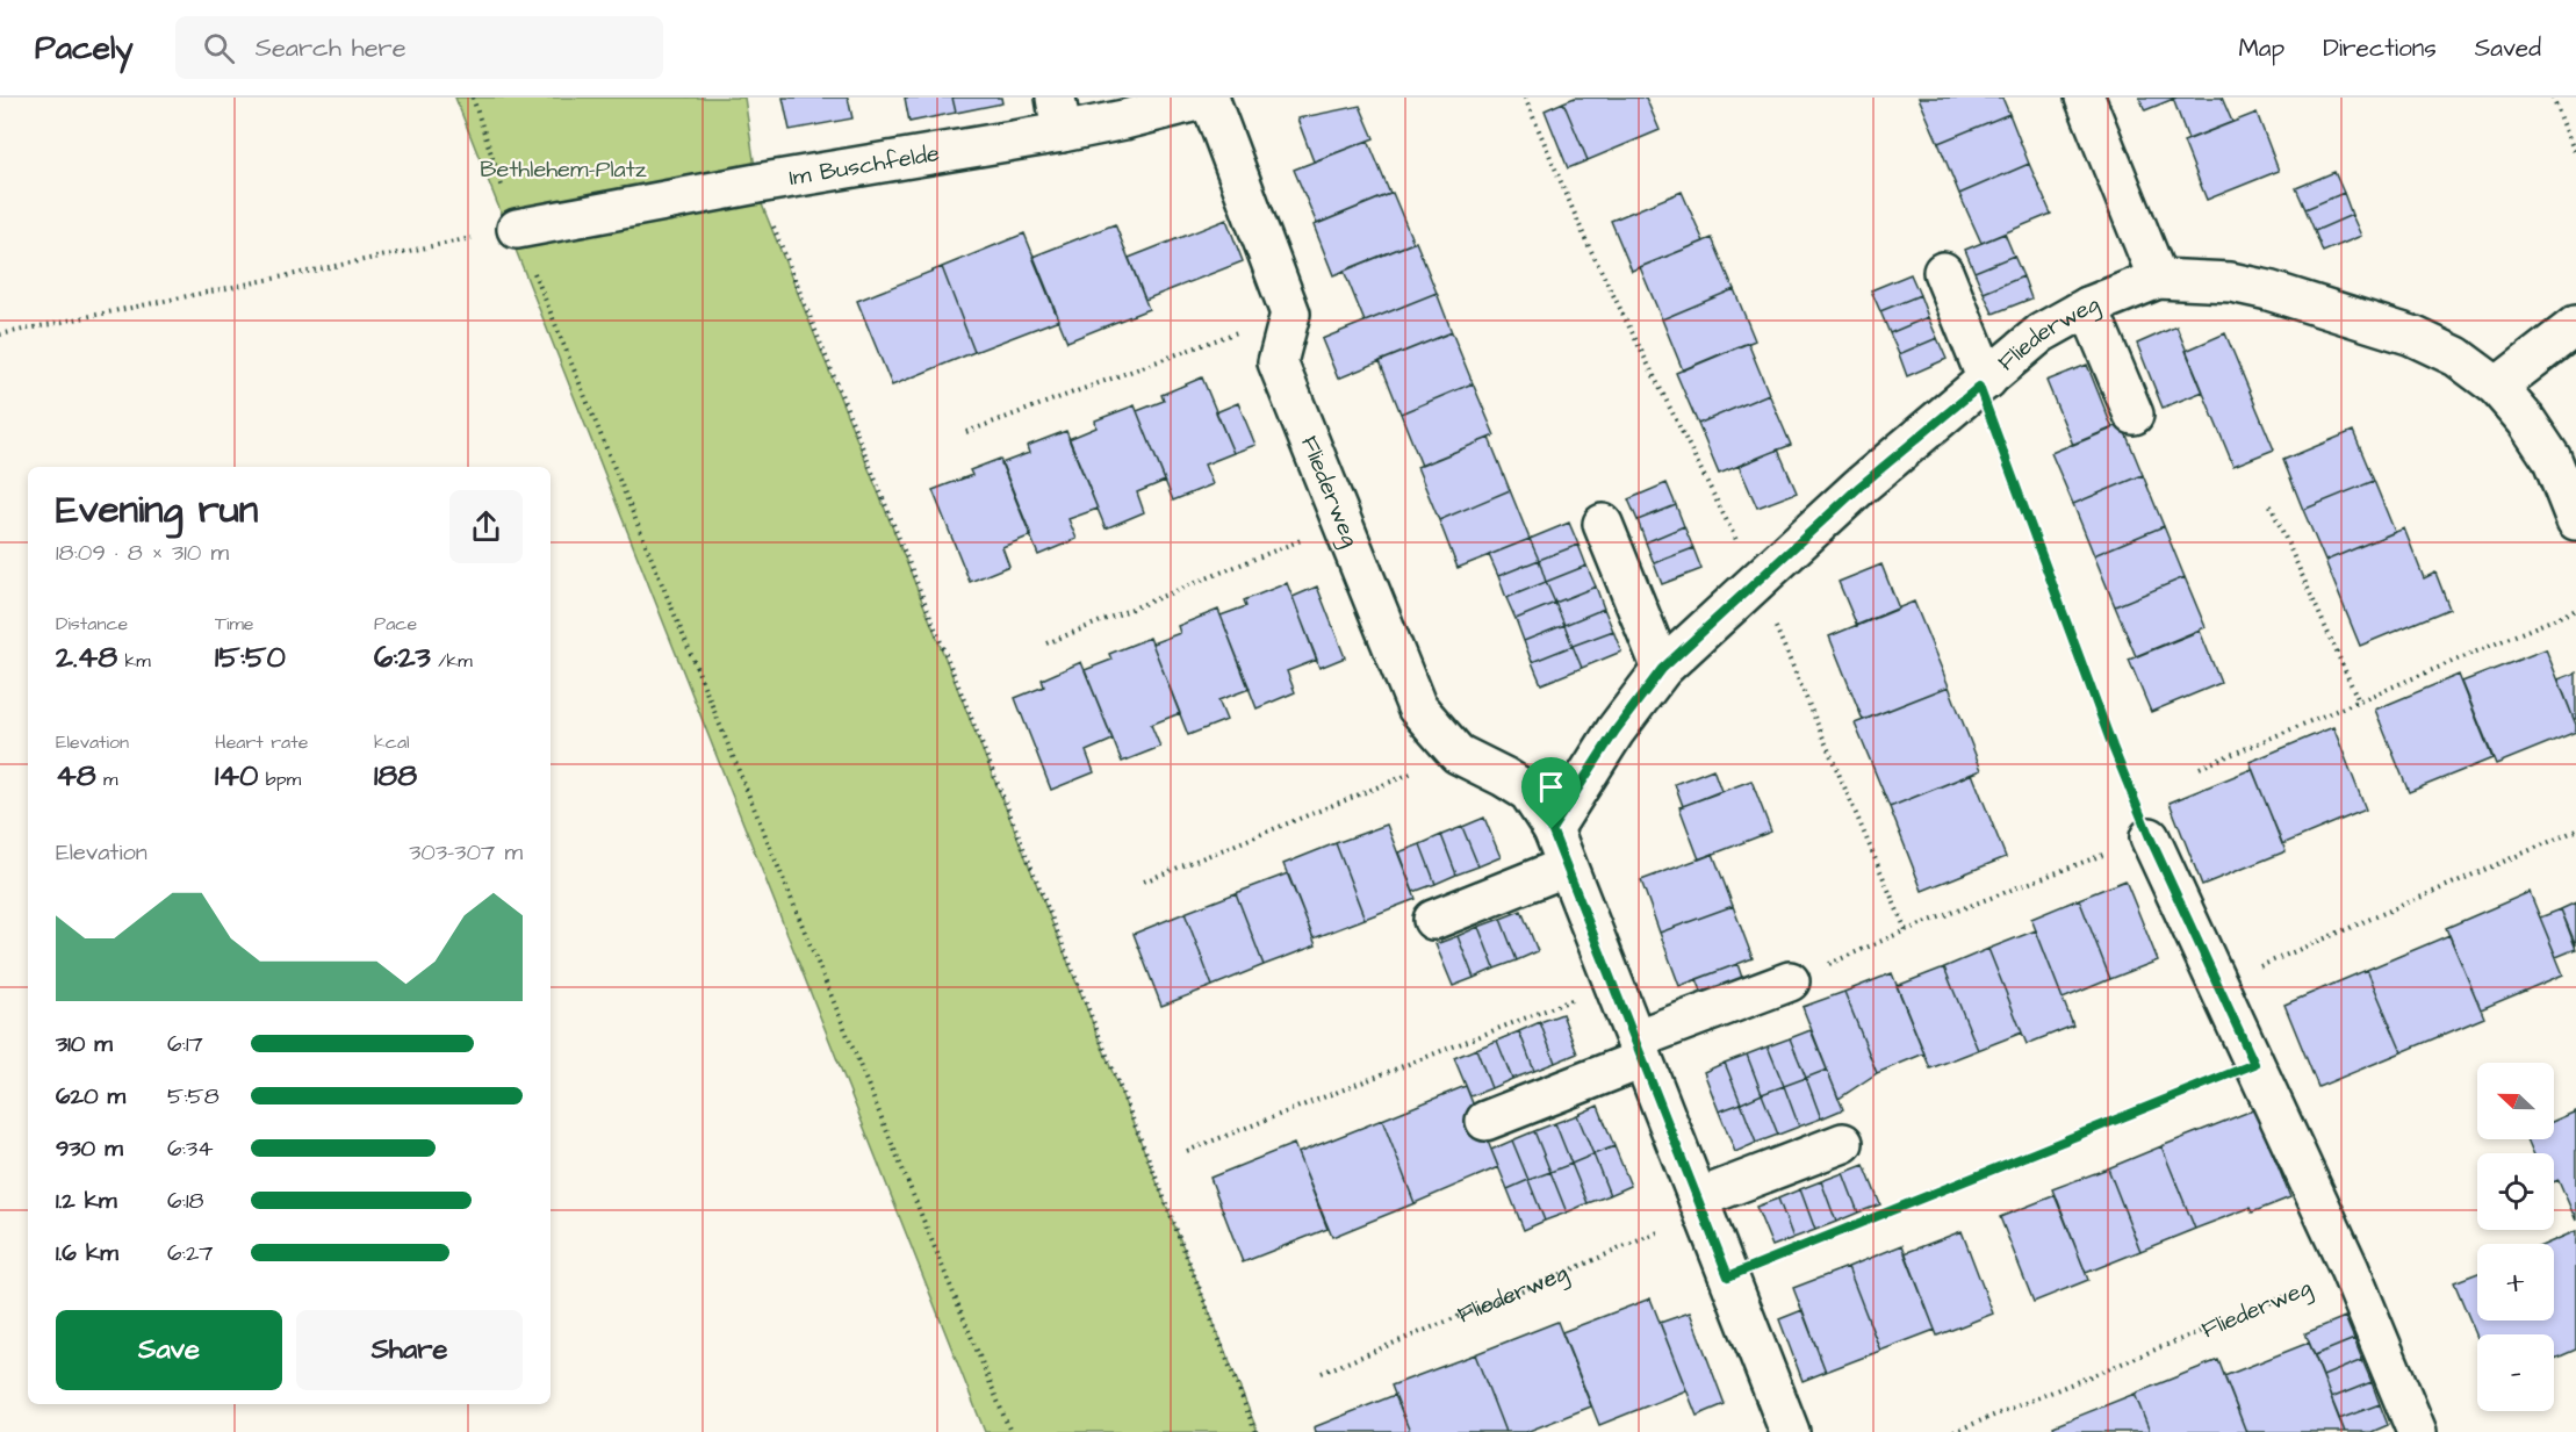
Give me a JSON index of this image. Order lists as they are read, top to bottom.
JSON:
{
  "streets": {
    "street": ["Im Buschfelde", "Fliederweg"]
  },
  "parks": ["Bethlehem-Platz"],
  "north": "left",
  "page": {
    "header": "Pacely",
    "search": "Search here",
    "nav": ["Map", "Directions", "Saved"],
    "heading": ["Evening run", "18:09 · 8 × 310 m"],
    "stats": [
      ["Distance", "2.48 km"],
      ["Time", "15:50"],
      ["Pace", "6:23 /km"],
      ["Elevation", "48 m"],
      ["Heart rate", "140 bpm"],
      ["kcal", "188"]
    ],
    "chart": ["Elevation", "303–307 m"],
    "list": [
      {
        "name": "310 m",
        "note": "6:17"
      },
      {
        "name": "620 m",
        "note": "5:58"
      },
      {
        "name": "930 m",
        "note": "6:34"
      },
      {
        "name": "1.2 km",
        "note": "6:18"
      },
      {
        "name": "1.6 km",
        "note": "6:27"
      }
    ],
    "map_buttons": ["+", "−"],
    "buttons": ["Save", "Share"]
  }
}
